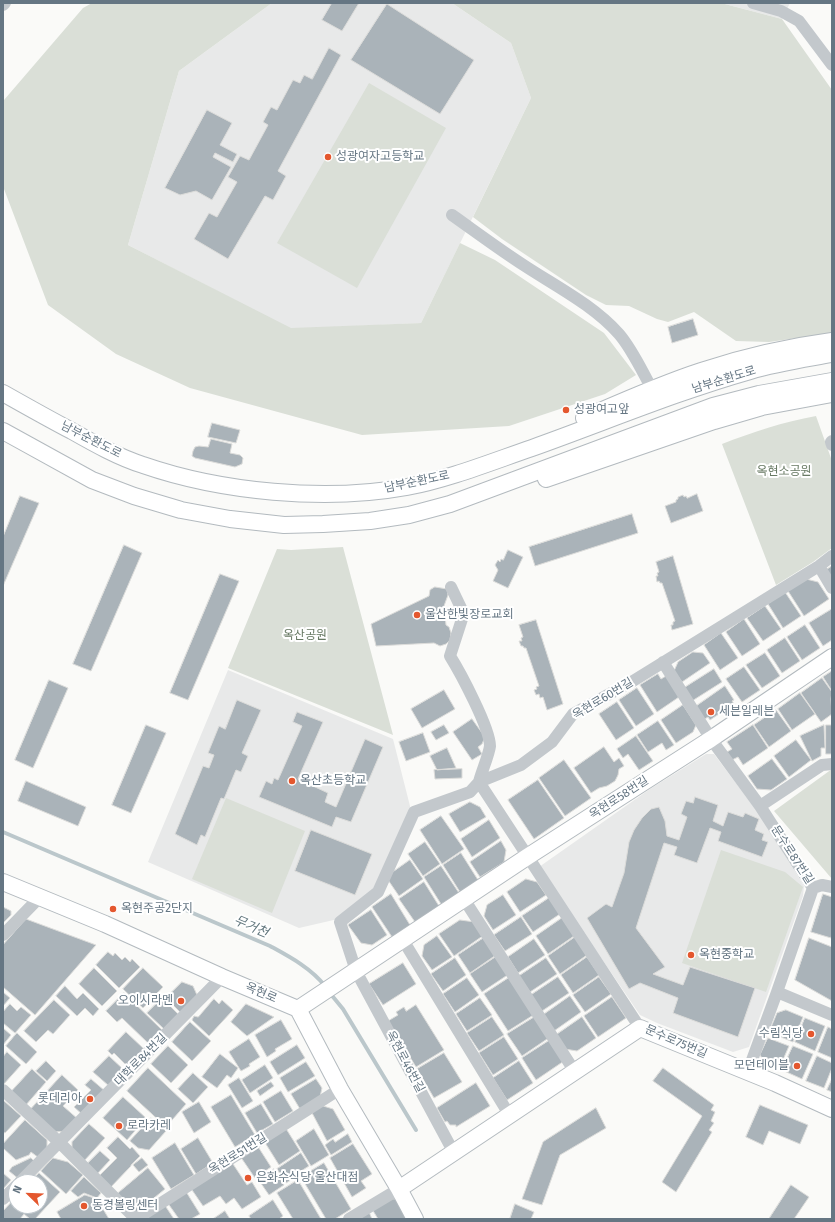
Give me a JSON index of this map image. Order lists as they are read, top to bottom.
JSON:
{
  "streets": {
    "main road": [
      "남부순환도로",
      "옥현로58번길",
      "옥현로",
      "문수로75번길"
    ],
    "street": [
      "옥현로60번길",
      "문수로87번길",
      "대학로84번길",
      "옥현로46번길",
      "옥현로51번길"
    ]
  },
  "crossings": [
    ["옥현로60번길", "옥현로58번길"],
    ["옥현로60번길", "옥현로46번길"],
    ["옥현로58번길", "문수로87번길"],
    ["옥현로58번길", "옥현로"],
    ["옥현로58번길", "문수로75번길"],
    ["옥현로58번길", "옥현로46번길"],
    ["옥현로", "대학로84번길"]
  ],
  "water": ["무거천"],
  "parks": ["옥현소공원", "옥산공원"],
  "places": [
    "성광여자고등학교",
    "성광여고앞",
    "울산한빛장로교회",
    "세븐일레븐",
    "옥산초등학교",
    "옥현주공2단지",
    "옥현중학교",
    "오이시라멘",
    "수림식당",
    "모던테이블",
    "롯데리아",
    "로라카레",
    "은화수식당 울산대점",
    "동경볼링센터"
  ],
  "north": "top left"
}
